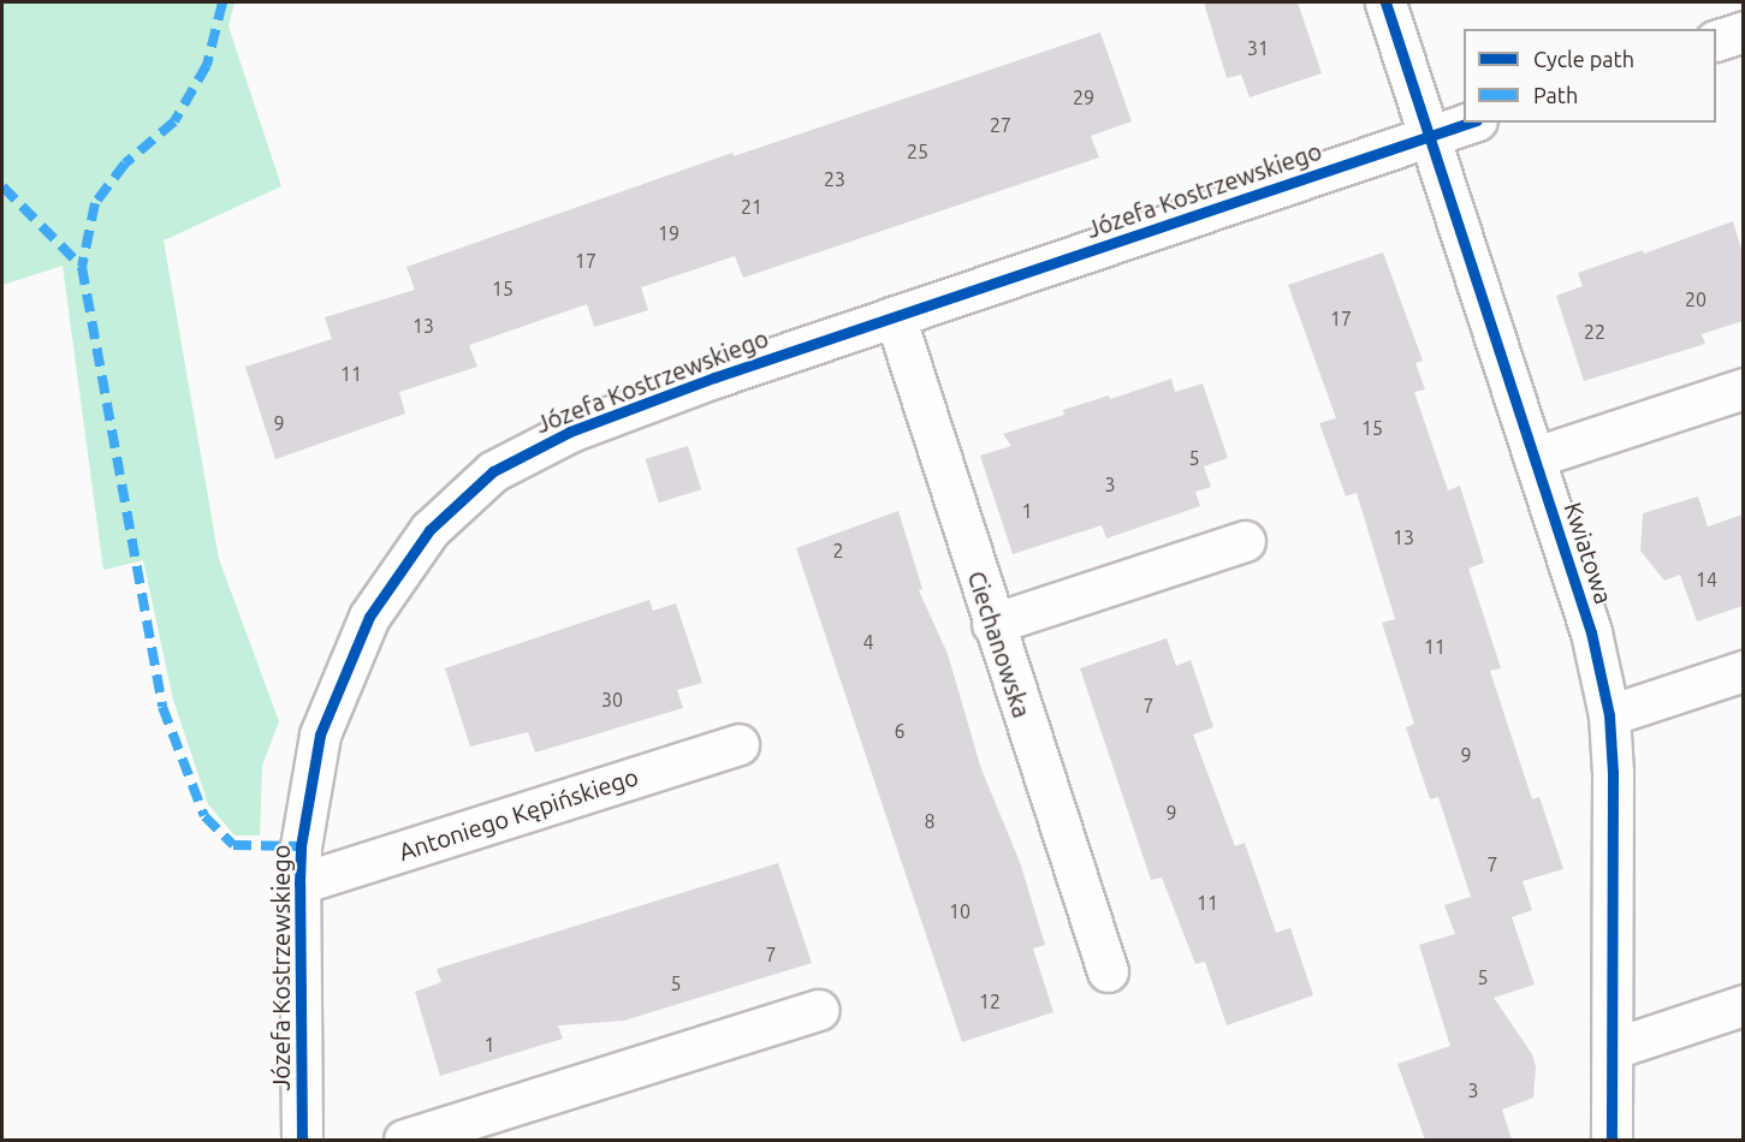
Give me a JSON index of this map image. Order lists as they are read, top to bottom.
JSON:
{
  "streets": {
    "street": [
      "Józefa Kostrzewskiego",
      "Kwiatowa",
      "Ciechanowska",
      "Antoniego Kępińskiego"
    ]
  },
  "crossings": [
    ["Józefa Kostrzewskiego", "Kwiatowa"],
    ["Józefa Kostrzewskiego", "Ciechanowska"],
    ["Józefa Kostrzewskiego", "Antoniego Kępińskiego"]
  ],
  "house_numbers": [
    "31",
    "29",
    "27",
    "25",
    "23",
    "21",
    "19",
    "17",
    "15",
    "20",
    "17",
    "13",
    "22",
    "11",
    "9",
    "15",
    "5",
    "3",
    "1",
    "13",
    "2",
    "14",
    "4",
    "11",
    "30",
    "7",
    "6",
    "9",
    "9",
    "8",
    "7",
    "11",
    "10",
    "7",
    "5",
    "5",
    "12",
    "1",
    "3"
  ],
  "legend": ["Cycle path", "Path"]
}
